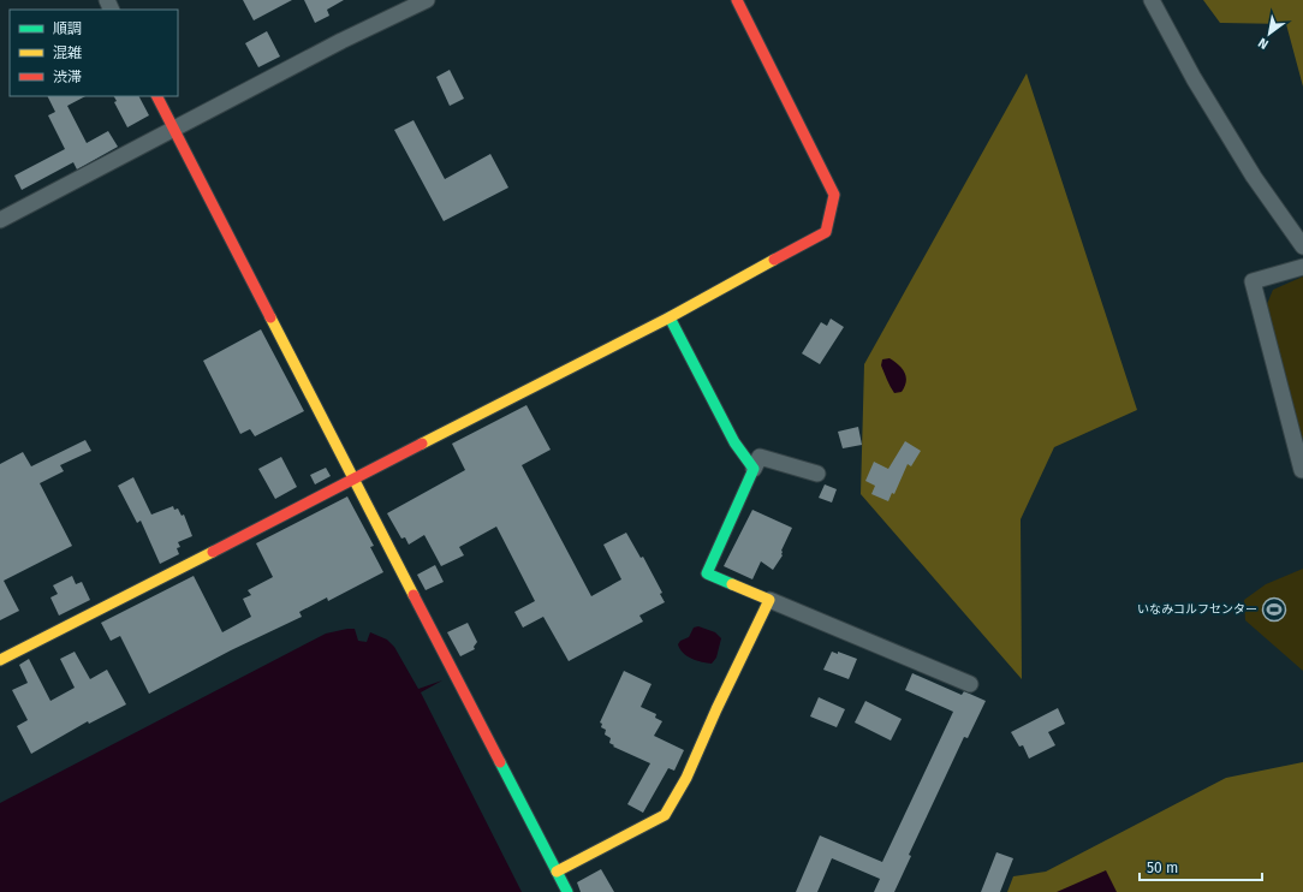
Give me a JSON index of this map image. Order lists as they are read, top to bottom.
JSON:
{
  "places": {
    "sports": ["いなみコルフセンター"]
  },
  "legend": ["順調", "混雑", "渋滞"],
  "scale_bar": "50 m",
  "north": "bottom left"
}
